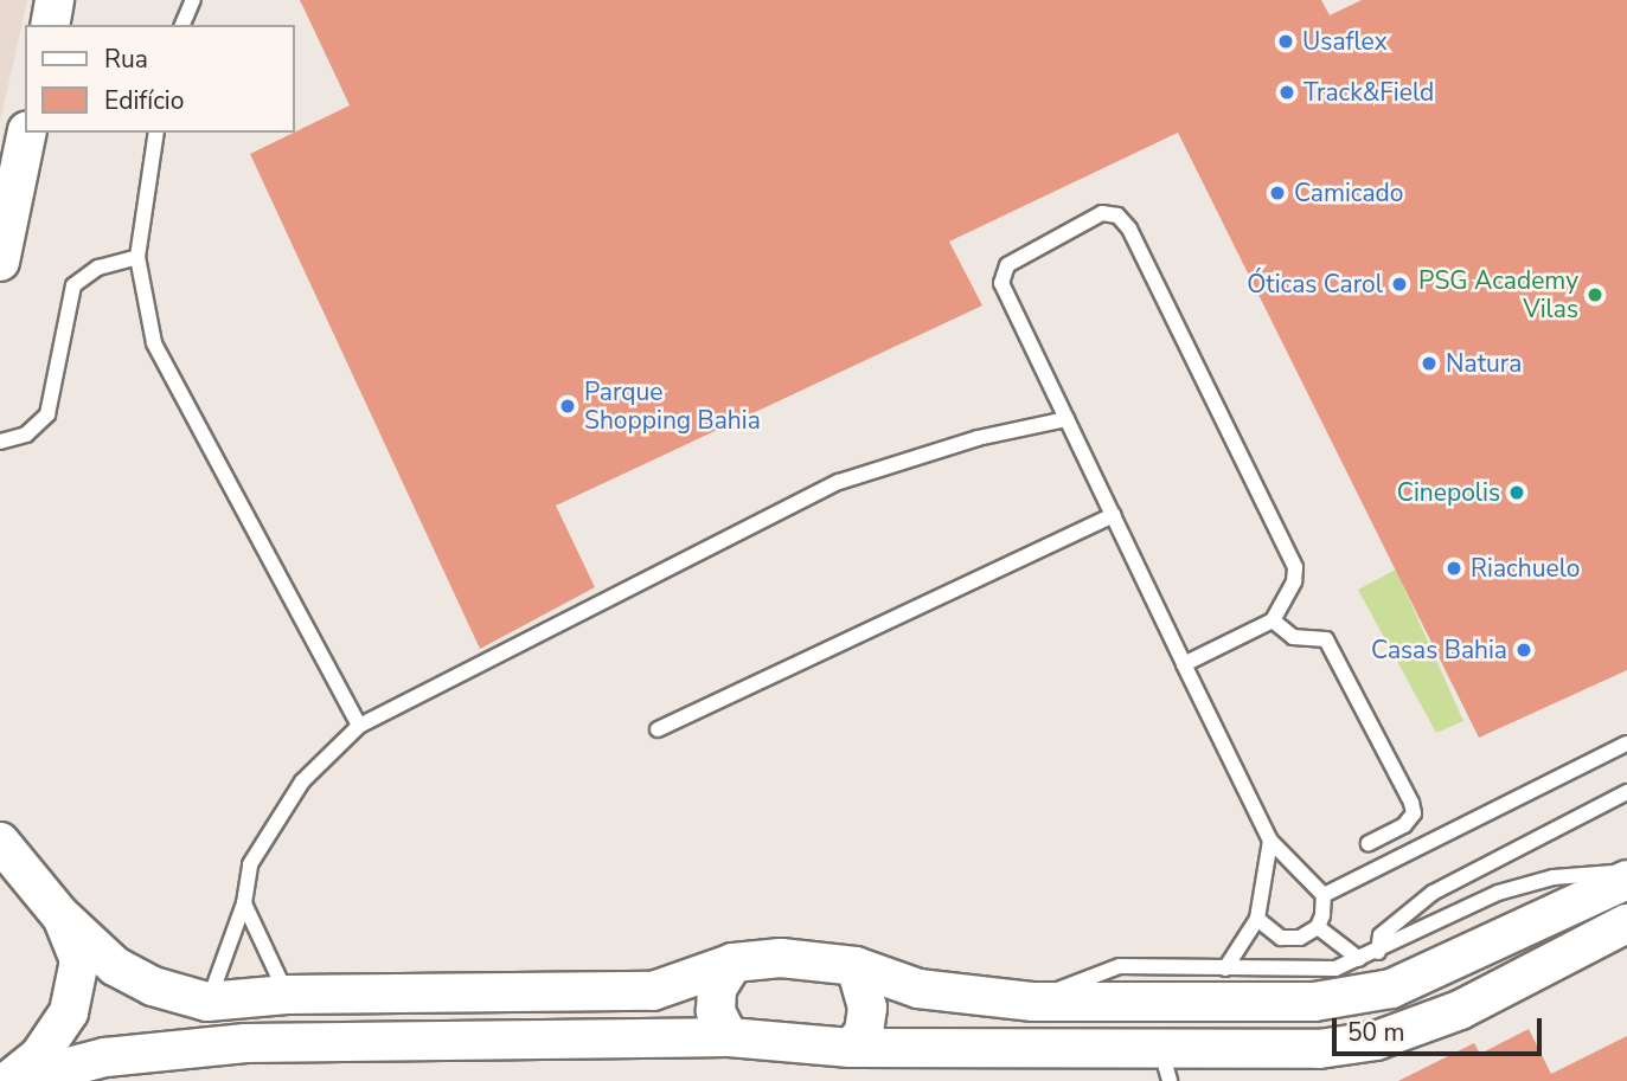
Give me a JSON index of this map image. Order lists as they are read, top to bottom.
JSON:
{
  "places": [
    "Usaflex",
    "Track&Field",
    "Camicado",
    "Óticas Carol",
    "PSG Academy Vilas",
    "Natura",
    "Parque Shopping Bahia",
    "Cinepolis",
    "Riachuelo",
    "Casas Bahia"
  ],
  "legend": ["Rua", "Edifício"],
  "scale_bar": "50 m"
}
